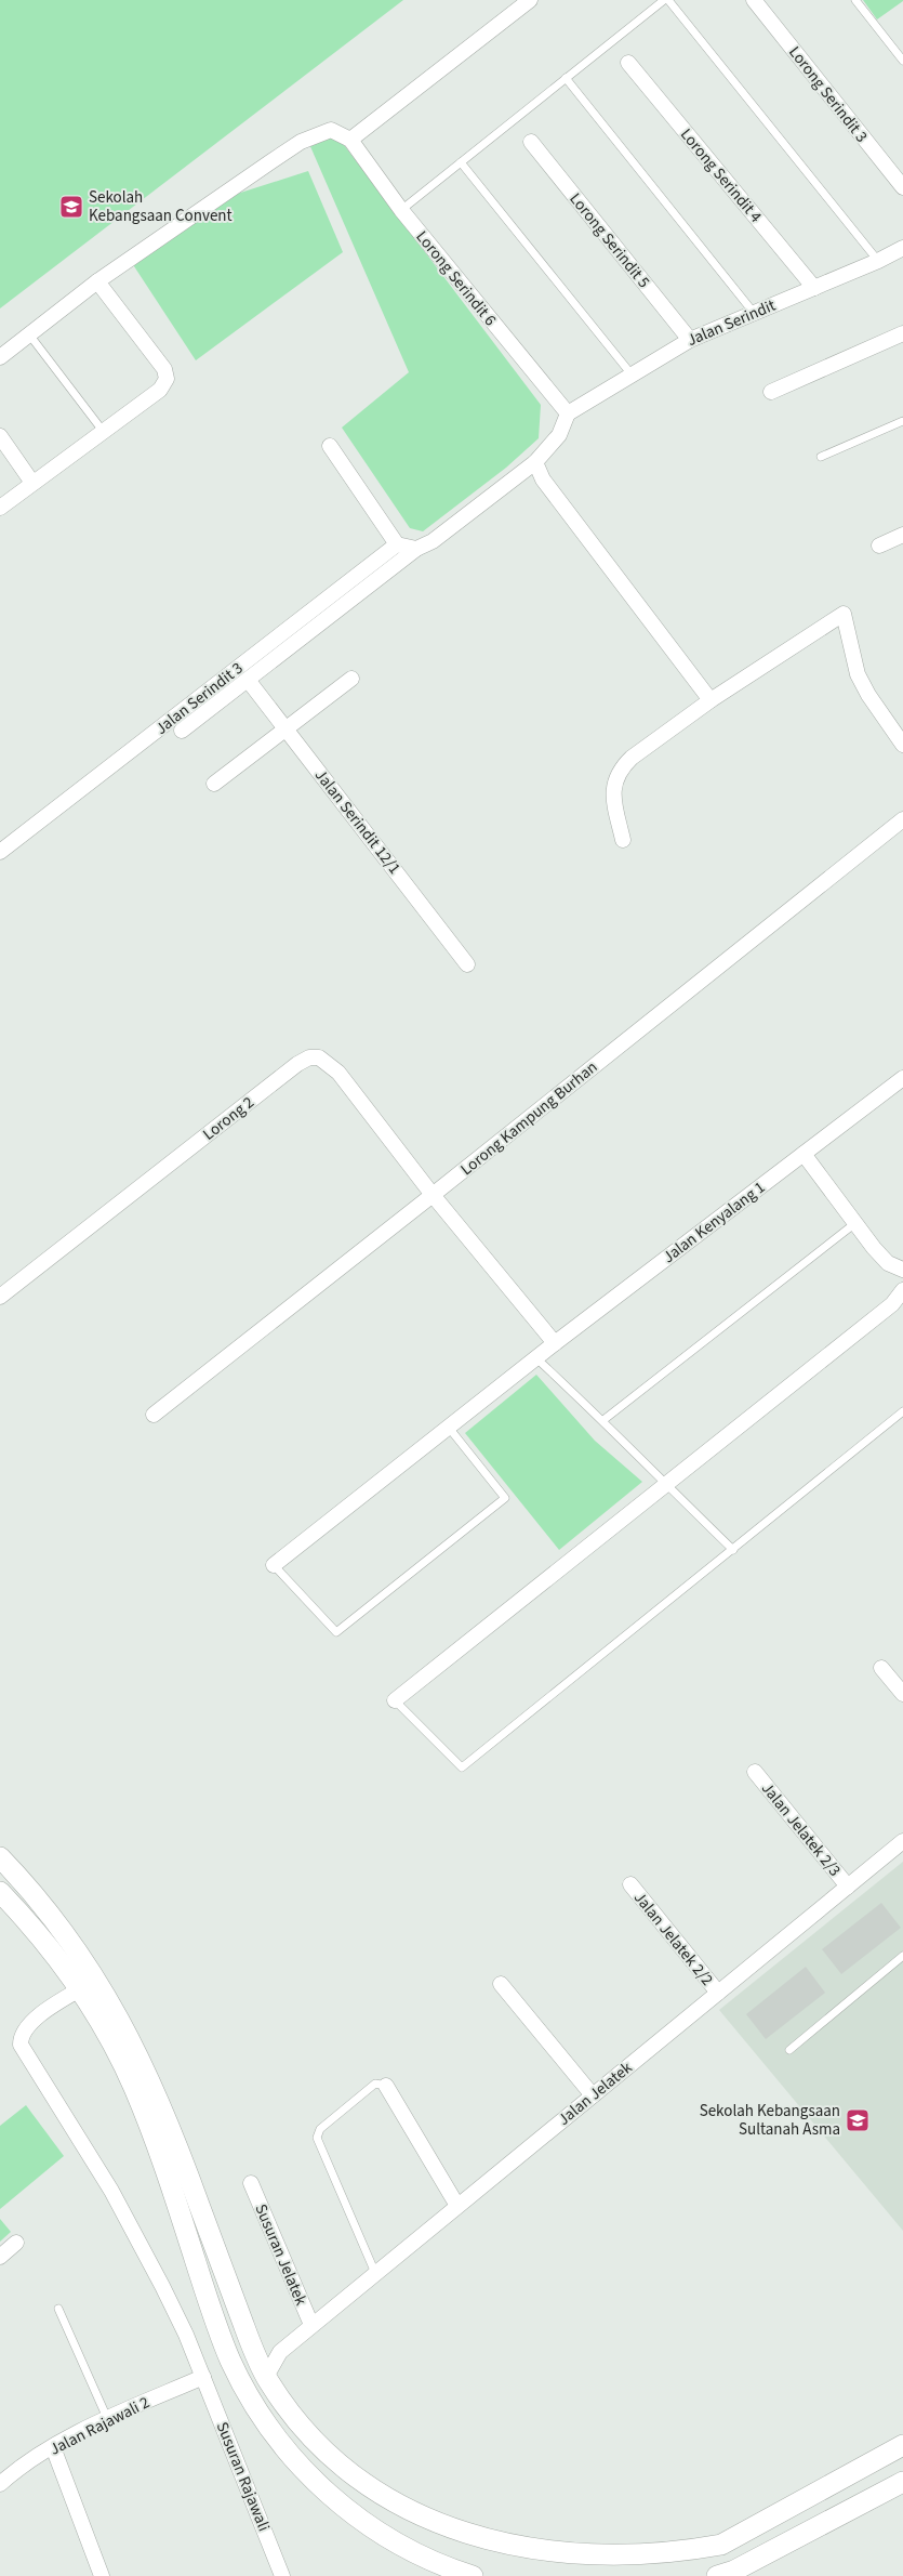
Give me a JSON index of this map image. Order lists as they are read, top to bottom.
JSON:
{
  "streets": {
    "street": [
      "Lorong Serindit 3",
      "Lorong Serindit 4",
      "Lorong Serindit 5",
      "Lorong Serindit 6",
      "Jalan Serindit",
      "Jalan Serindit 3",
      "Jalan Serindit 12/1",
      "Lorong 2",
      "Lorong Kampung Burhan",
      "Jalan Kenyalang 1",
      "Jalan Jelatek 2/3",
      "Jalan Jelatek 2/2",
      "Jalan Jelatek",
      "Susuran Jelatek",
      "Jalan Rajawali 2",
      "Susuran Rajawali"
    ]
  },
  "crossings": [
    ["Lorong Serindit 4", "Jalan Serindit"],
    ["Lorong Serindit 5", "Jalan Serindit"],
    ["Lorong Serindit 6", "Jalan Serindit"],
    ["Lorong 2", "Lorong Kampung Burhan"],
    ["Lorong 2", "Jalan Kenyalang 1"],
    ["Jalan Jelatek 2/3", "Jalan Jelatek"],
    ["Jalan Jelatek 2/2", "Jalan Jelatek"],
    ["Jalan Jelatek", "Susuran Jelatek"],
    ["Jalan Rajawali 2", "Susuran Rajawali"]
  ],
  "places": {
    "school or university": ["Sekolah Kebangsaan Convent", "Sekolah Kebangsaan Sultanah Asma"]
  }
}
